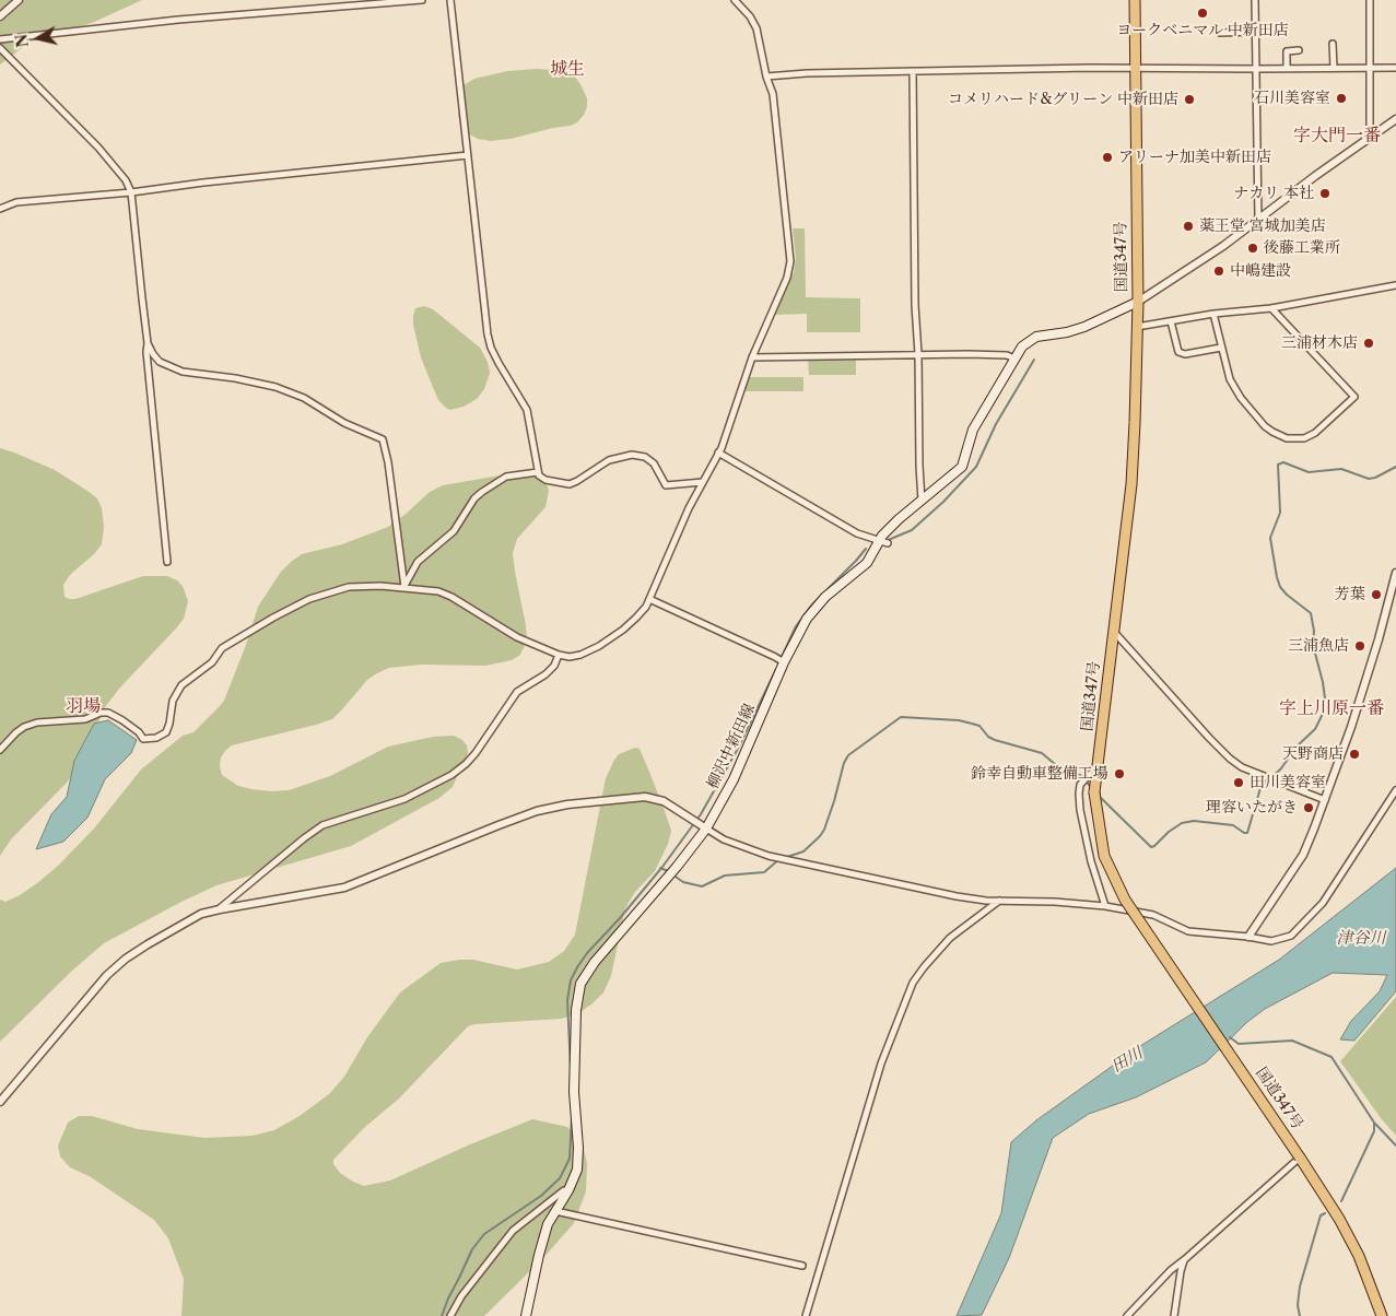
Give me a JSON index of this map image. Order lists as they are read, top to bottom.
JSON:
{
  "streets": {
    "highway": ["国道347号"],
    "main road": ["柳沢中新田線"]
  },
  "crossings": [
    ["国道347号", "柳沢中新田線"]
  ],
  "districts": [
    "城生",
    "字大門一番",
    "羽場",
    "字上川原一番"
  ],
  "water": ["津谷川", "田川"],
  "places": [
    "ヨークベニマル 中新田店",
    "石川美容室",
    "コメリハード&グリーン 中新田店",
    "アリーナ加美中新田店",
    "ナカリ 本社",
    "薬王堂 宮城加美店",
    "後藤工業所",
    "中嶋建設",
    "三浦材木店",
    "芳葉",
    "三浦魚店",
    "天野商店",
    "鈴幸自動車整備工場",
    "田川美容室",
    "理容いたがき"
  ],
  "north": "left"
}
